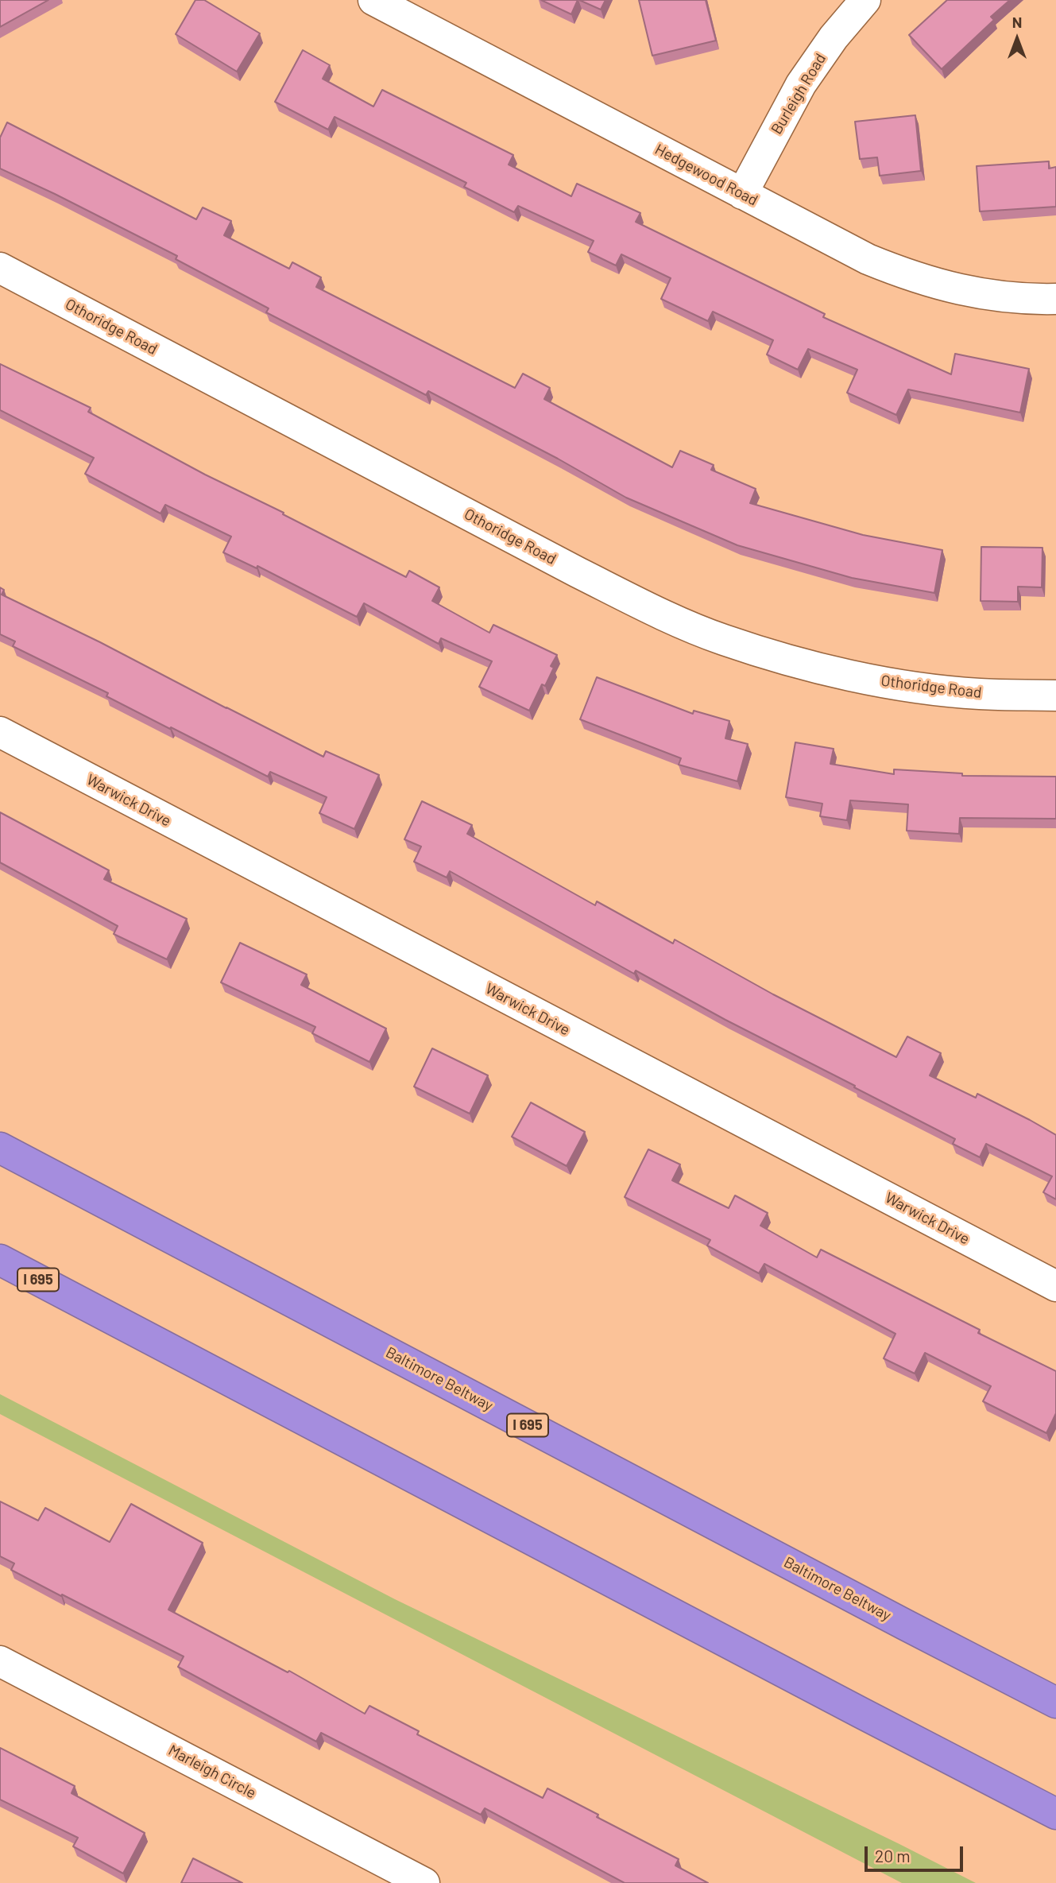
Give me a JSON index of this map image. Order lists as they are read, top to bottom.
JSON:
{
  "streets": {
    "highway": ["I 695", "Baltimore Beltway"],
    "street": [
      "Burleigh Road",
      "Hedgewood Road",
      "Othoridge Road",
      "Warwick Drive",
      "Marleigh Circle"
    ]
  },
  "crossings": [
    ["Burleigh Road", "Hedgewood Road"]
  ],
  "scale_bar": "20 m",
  "north": "top"
}
